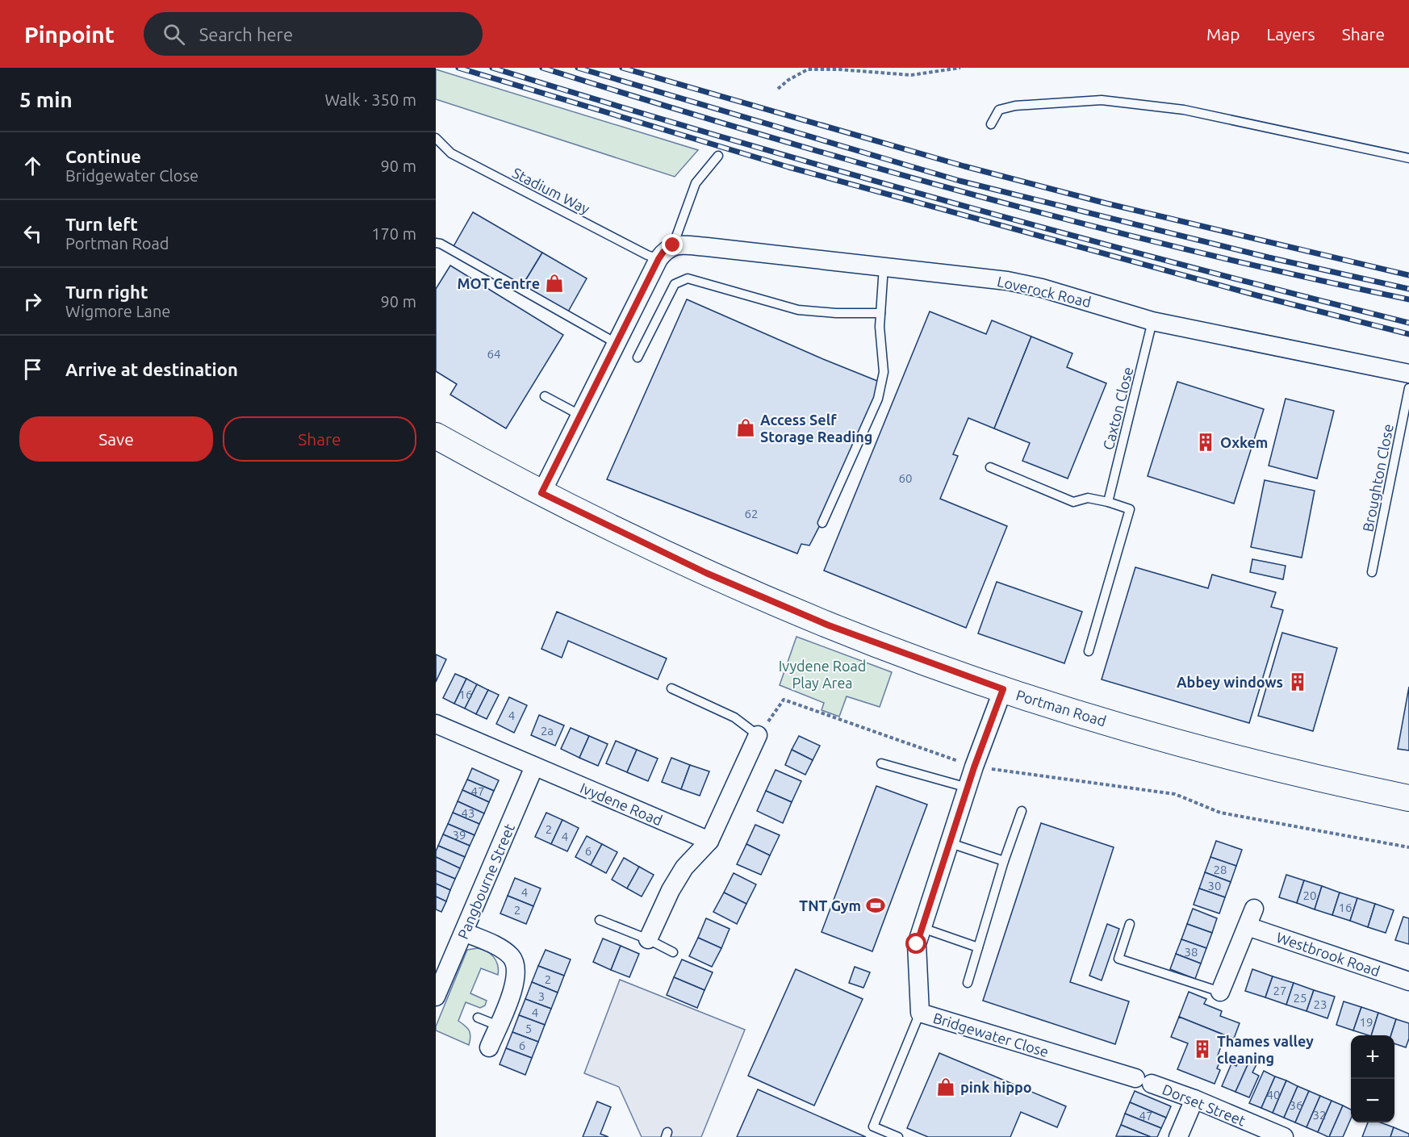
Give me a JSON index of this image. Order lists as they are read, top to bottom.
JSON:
{
  "streets": {
    "street": [
      "Loverock Road",
      "Portman Road",
      "Ivydene Road",
      "Pangbourne Street",
      "Westbrook Road",
      "Bridgewater Close",
      "Dorset Street"
    ],
    "lane": ["Stadium Way", "Caxton Close", "Broughton Close"]
  },
  "crossings": [
    ["Loverock Road", "Caxton Close"],
    ["Portman Road", "Bridgewater Close"],
    ["Ivydene Road", "Pangbourne Street"],
    ["Bridgewater Close", "Dorset Street"]
  ],
  "parks": ["Ivydene Road Play Area"],
  "places": {
    "shop": ["MOT Centre", "Access Self Storage Reading", "pink hippo"],
    "building": ["Oxkem", "Abbey windows", "Thames valley cleaning"],
    "sports": ["TNT Gym"]
  },
  "house_numbers": [
    "64",
    "60",
    "62",
    "16",
    "4",
    "2a",
    "47",
    "43",
    "2",
    "39",
    "4",
    "6",
    "28",
    "30",
    "4",
    "20",
    "16",
    "2",
    "38",
    "2",
    "27",
    "3",
    "25",
    "23",
    "4",
    "19",
    "5",
    "6",
    "40",
    "36",
    "32",
    "47"
  ],
  "page": {
    "header": "Pinpoint",
    "search": "Search here",
    "nav": ["Map", "Layers", "Share"],
    "heading": ["5 min", "Walk · 350 m"],
    "list": [
      ["Continue", "Bridgewater Close", "90 m"],
      ["Turn left", "Portman Road", "170 m"],
      ["Turn right", "Wigmore Lane", "90 m"],
      "Arrive at destination"
    ],
    "buttons": ["Save", "Share"],
    "map_buttons": ["+", "−"]
  }
}
